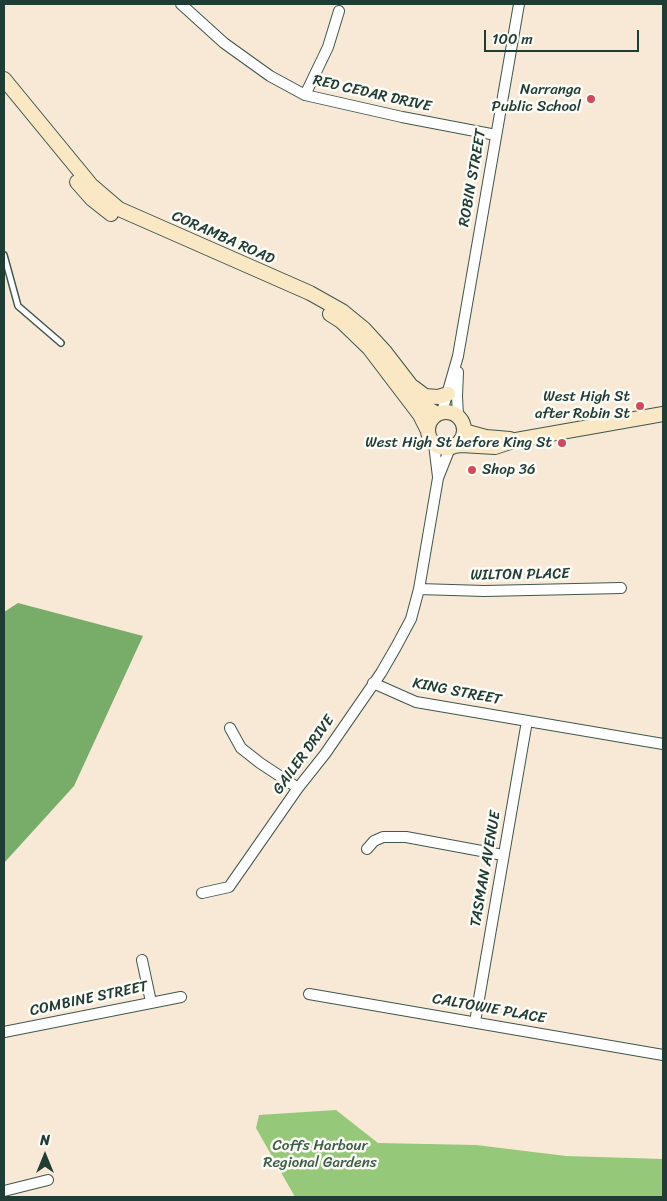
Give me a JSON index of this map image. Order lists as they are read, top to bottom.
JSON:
{
  "streets": {
    "main road": ["CORAMBA ROAD"],
    "street": [
      "RED CEDAR DRIVE",
      "ROBIN STREET",
      "WILTON PLACE",
      "KING STREET",
      "GAILER DRIVE",
      "TASMAN AVENUE",
      "COMBINE STREET",
      "CALTOWIE PLACE"
    ]
  },
  "crossings": [
    ["RED CEDAR DRIVE", "ROBIN STREET"],
    ["ROBIN STREET", "CORAMBA ROAD"],
    ["KING STREET", "GAILER DRIVE"],
    ["KING STREET", "TASMAN AVENUE"],
    ["TASMAN AVENUE", "CALTOWIE PLACE"]
  ],
  "parks": ["Coffs Harbour Regional Gardens"],
  "places": [
    "Narranga Public School",
    "West High St after Robin St",
    "West High St before King St",
    "Shop 36"
  ],
  "scale_bar": "100 m",
  "north": "top"
}
